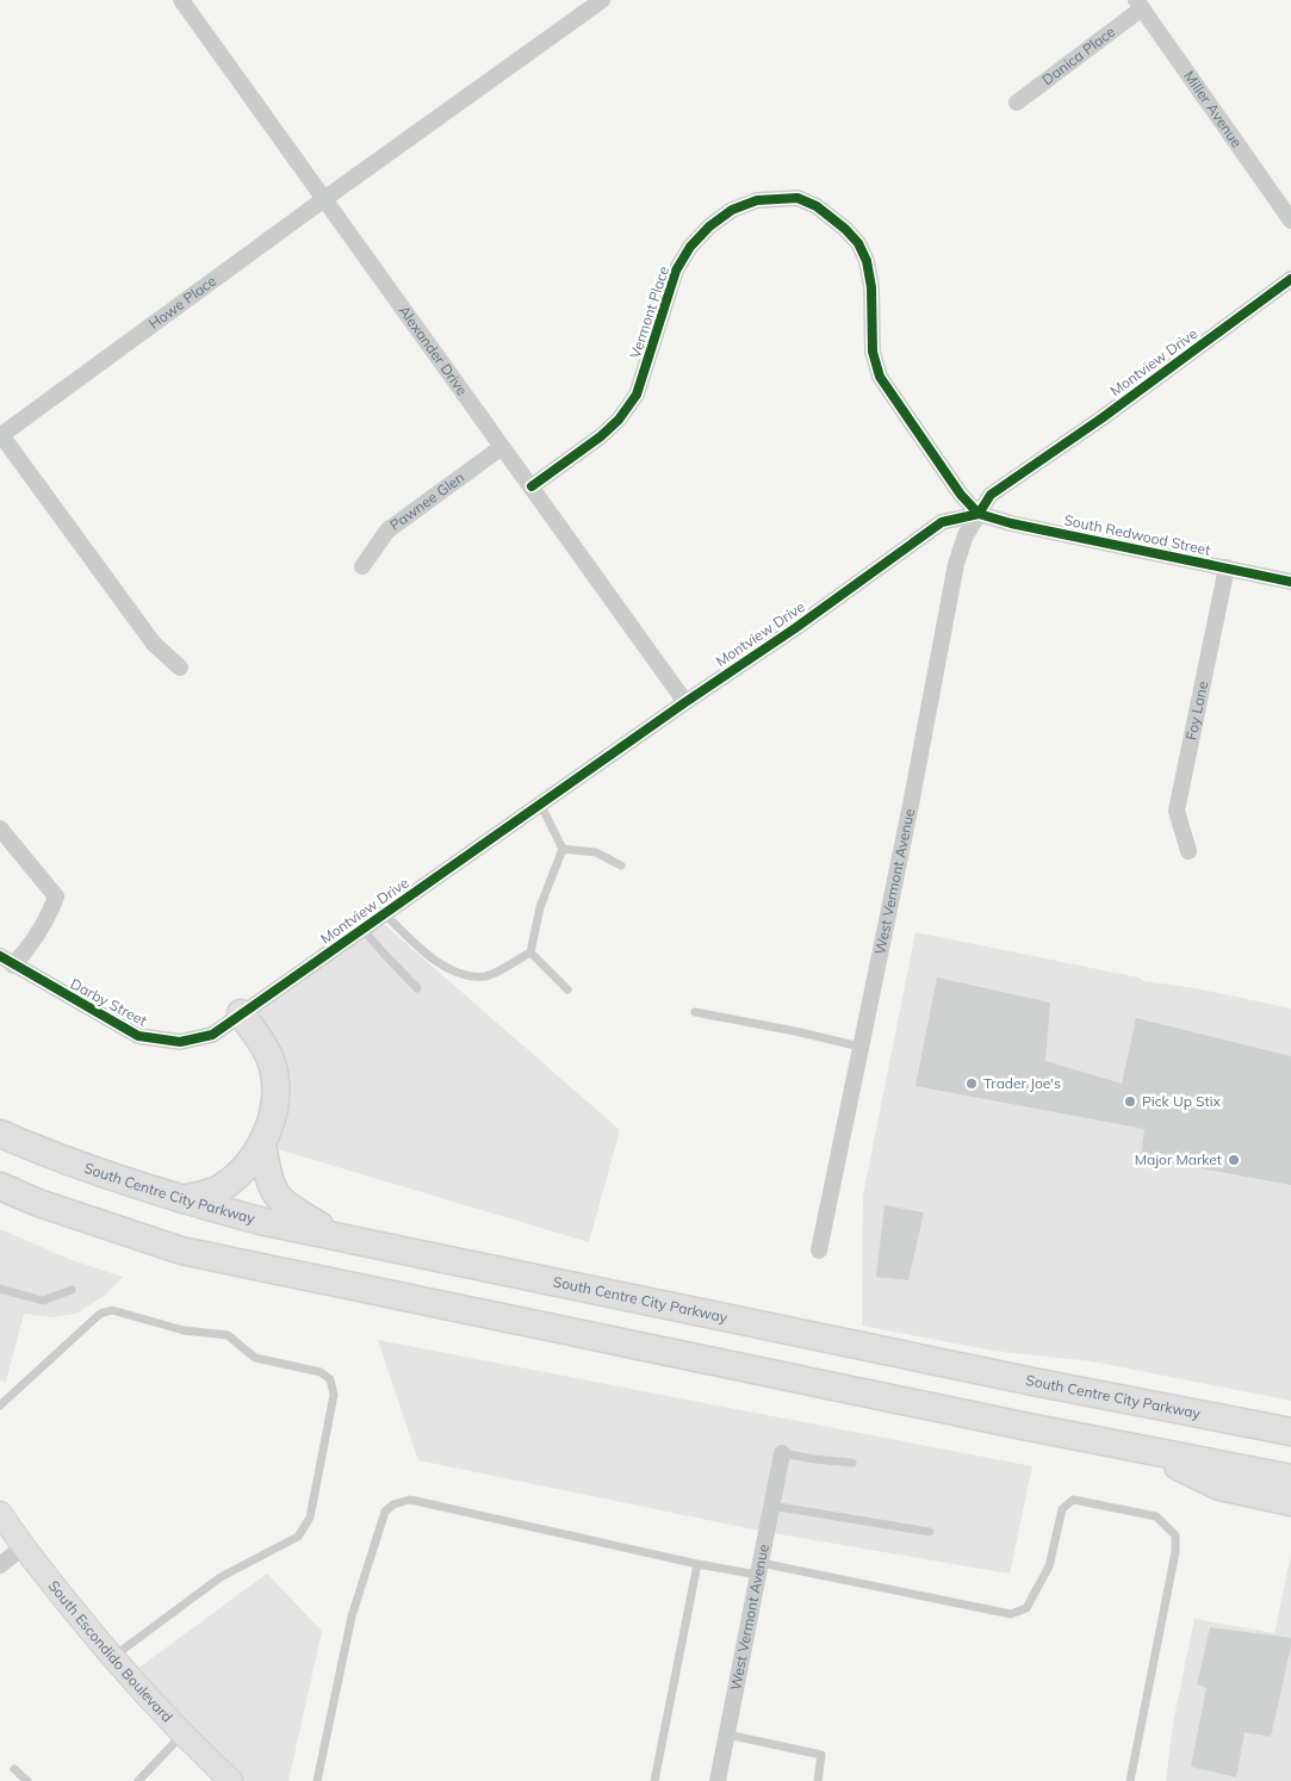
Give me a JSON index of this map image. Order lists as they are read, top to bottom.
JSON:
{
  "streets": {
    "highway": ["South Centre City Parkway"],
    "main road": ["South Escondido Boulevard"],
    "street": [
      "Danica Place",
      "Miller Avenue",
      "Howe Place",
      "Vermont Place",
      "Alexander Drive",
      "Montview Drive",
      "Pawnee Glen",
      "South Redwood Street",
      "Foy Lane",
      "West Vermont Avenue",
      "Darby Street"
    ]
  },
  "crossings": [
    ["Danica Place", "Miller Avenue"],
    ["Howe Place", "Alexander Drive"],
    ["Vermont Place", "Alexander Drive"],
    ["Vermont Place", "Montview Drive"],
    ["Vermont Place", "South Redwood Street"],
    ["Vermont Place", "West Vermont Avenue"],
    ["Alexander Drive", "Montview Drive"],
    ["Alexander Drive", "Pawnee Glen"],
    ["Montview Drive", "South Redwood Street"],
    ["Montview Drive", "West Vermont Avenue"],
    ["Montview Drive", "Darby Street"],
    ["South Redwood Street", "Foy Lane"],
    ["South Redwood Street", "West Vermont Avenue"]
  ],
  "places": ["Trader Joe's", "Pick Up Stix", "Major Market"]
}
